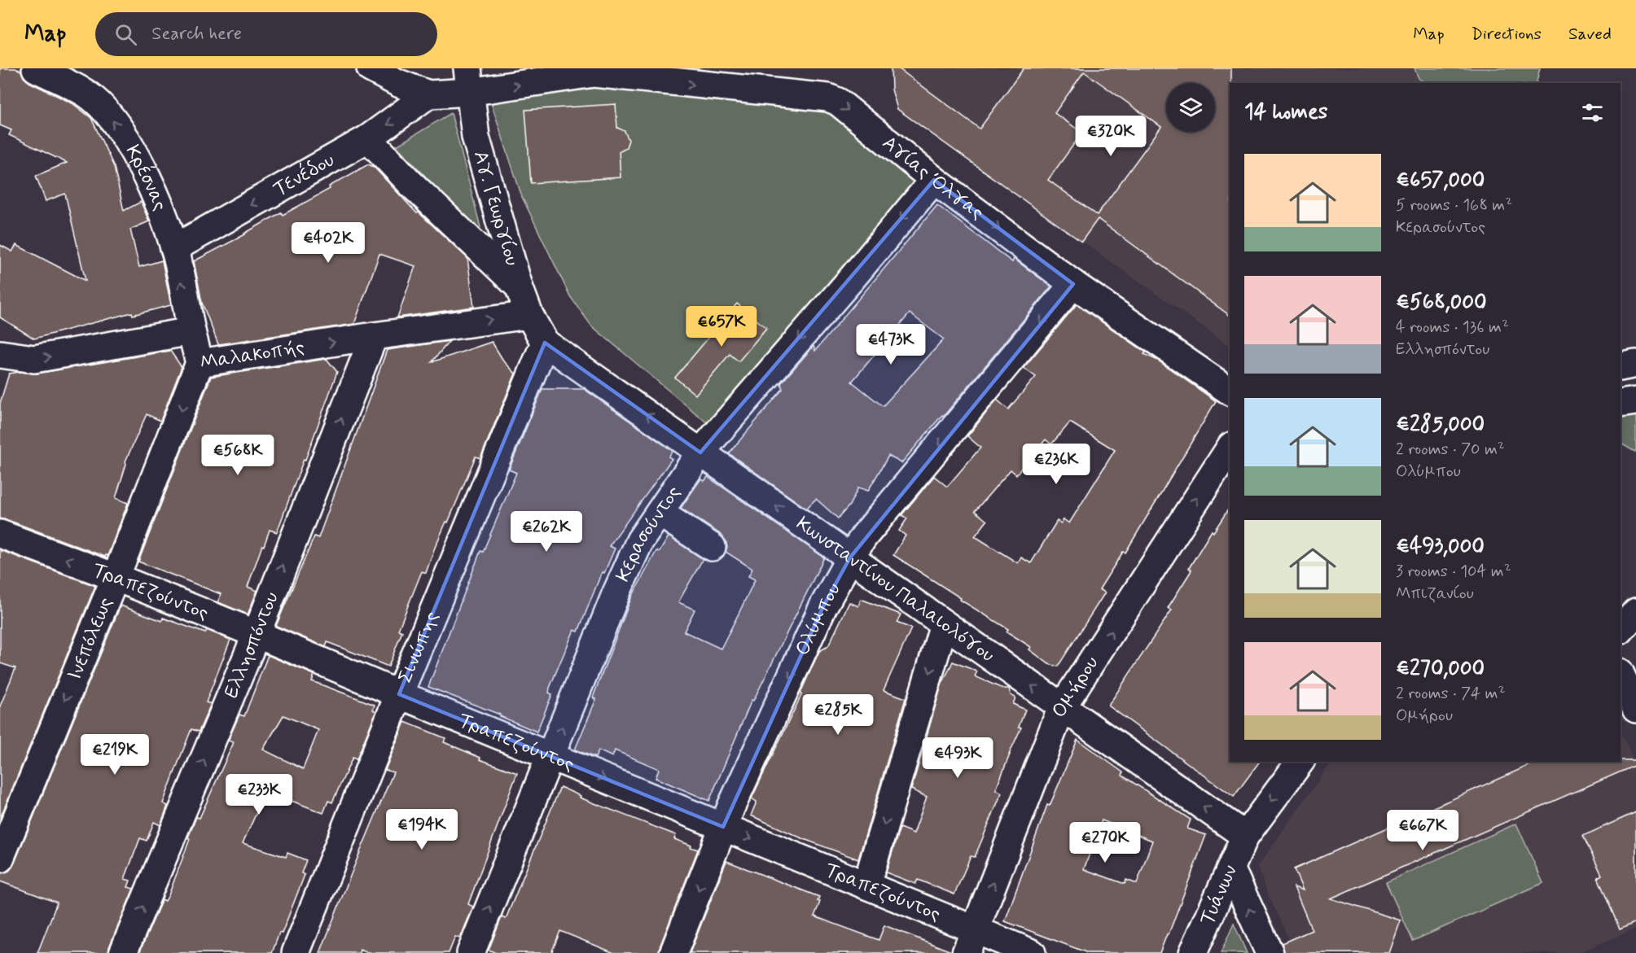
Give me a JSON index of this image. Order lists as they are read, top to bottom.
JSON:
{
  "streets": {
    "street": [
      "Τενέδου",
      "Αγίας Όλγας",
      "Κρέσνας",
      "Αγ. Γεωργίου",
      "Μαλακοπής",
      "Κερασούντος",
      "Κωνσταντίνου Παλαιολόγου",
      "Τραπεζούντος",
      "Ολύμπου",
      "Ινεπόλεως",
      "Ελλησπόντου",
      "Σινώπης",
      "Ομήρου",
      "Τυάνων"
    ]
  },
  "crossings": [
    ["Τενέδου", "Αγίας Όλγας"],
    ["Τενέδου", "Κρέσνας"],
    ["Αγίας Όλγας", "Αγ. Γεωργίου"],
    ["Αγίας Όλγας", "Κερασούντος"],
    ["Αγίας Όλγας", "Ολύμπου"],
    ["Κρέσνας", "Μαλακοπής"],
    ["Αγ. Γεωργίου", "Μαλακοπής"],
    ["Αγ. Γεωργίου", "Κωνσταντίνου Παλαιολόγου"],
    ["Αγ. Γεωργίου", "Σινώπης"],
    ["Μαλακοπής", "Ινεπόλεως"],
    ["Μαλακοπής", "Ελλησπόντου"],
    ["Κερασούντος", "Κωνσταντίνου Παλαιολόγου"],
    ["Κερασούντος", "Τραπεζούντος"],
    ["Κωνσταντίνου Παλαιολόγου", "Ολύμπου"],
    ["Κωνσταντίνου Παλαιολόγου", "Σινώπης"],
    ["Κωνσταντίνου Παλαιολόγου", "Ομήρου"],
    ["Κωνσταντίνου Παλαιολόγου", "Τυάνων"],
    ["Τραπεζούντος", "Ολύμπου"],
    ["Τραπεζούντος", "Ινεπόλεως"],
    ["Τραπεζούντος", "Ελλησπόντου"],
    ["Τραπεζούντος", "Σινώπης"],
    ["Τραπεζούντος", "Ομήρου"]
  ],
  "one_way": [
    "Τενέδου",
    "Αγίας Όλγας",
    "Κρέσνας",
    "Μαλακοπής",
    "Κωνσταντίνου Παλαιολόγου",
    "Ινεπόλεως",
    "Ελλησπόντου",
    "Τυάνων"
  ],
  "page": {
    "header": "Map",
    "search": "Search here",
    "nav": ["Map", "Directions", "Saved"],
    "heading": "14 homes",
    "price": [
      "€320K",
      "€402K",
      "€657K",
      "€473K",
      "€568K",
      "€236K",
      "€262K",
      "€285K",
      "€219K",
      "€493K",
      "€233K",
      "€194K",
      "€667K",
      "€270K"
    ],
    "list": [
      {
        "name": "€657,000",
        "note": "5 rooms · 168 m² · Κερασούντος"
      },
      {
        "name": "€568,000",
        "note": "4 rooms · 136 m² · Ελλησπόντου"
      },
      {
        "name": "€285,000",
        "note": "2 rooms · 70 m² · Ολύμπου"
      },
      {
        "name": "€493,000",
        "note": "3 rooms · 104 m² · Μπιζανίου"
      },
      {
        "name": "€270,000",
        "note": "2 rooms · 74 m² · Ομήρου"
      }
    ]
  }
}
